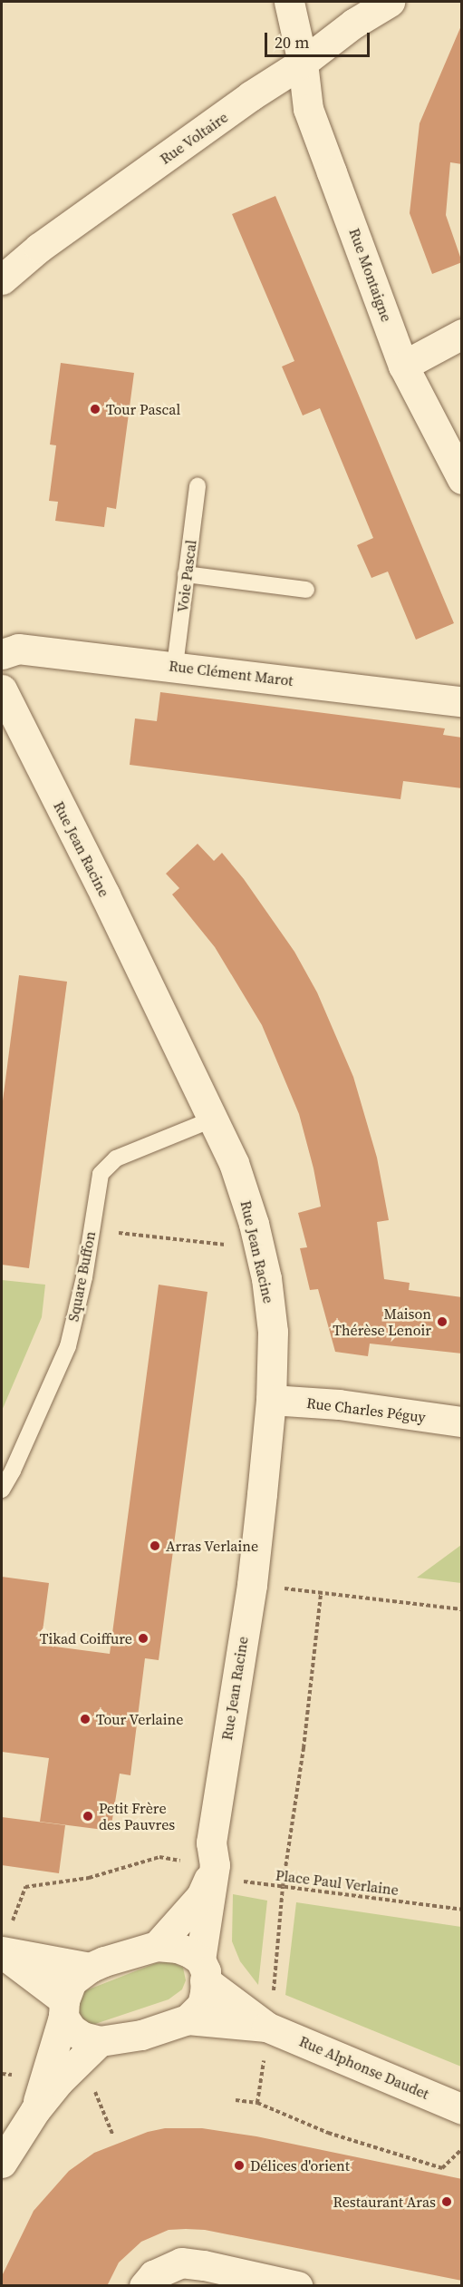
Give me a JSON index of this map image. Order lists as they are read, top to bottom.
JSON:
{
  "streets": {
    "street": [
      "Rue Voltaire",
      "Rue Montaigne",
      "Rue Clément Marot",
      "Rue Jean Racine",
      "Rue Charles Péguy",
      "Rue Alphonse Daudet"
    ],
    "lane": ["Voie Pascal", "Square Buffon"],
    "path": ["Place Paul Verlaine"]
  },
  "crossings": [
    ["Rue Voltaire", "Rue Montaigne"],
    ["Voie Pascal", "Rue Clément Marot"],
    ["Rue Jean Racine", "Square Buffon"],
    ["Rue Jean Racine", "Rue Charles Péguy"],
    ["Rue Jean Racine", "Place Paul Verlaine"],
    ["Rue Jean Racine", "Rue Alphonse Daudet"]
  ],
  "places": [
    "Tour Pascal",
    "Maison Thérèse Lenoir",
    "Arras Verlaine",
    "Tikad Coiffure",
    "Tour Verlaine",
    "Petit Frère des Pauvres",
    "Délices d'orient",
    "Restaurant Aras"
  ],
  "scale_bar": "20 m"
}
